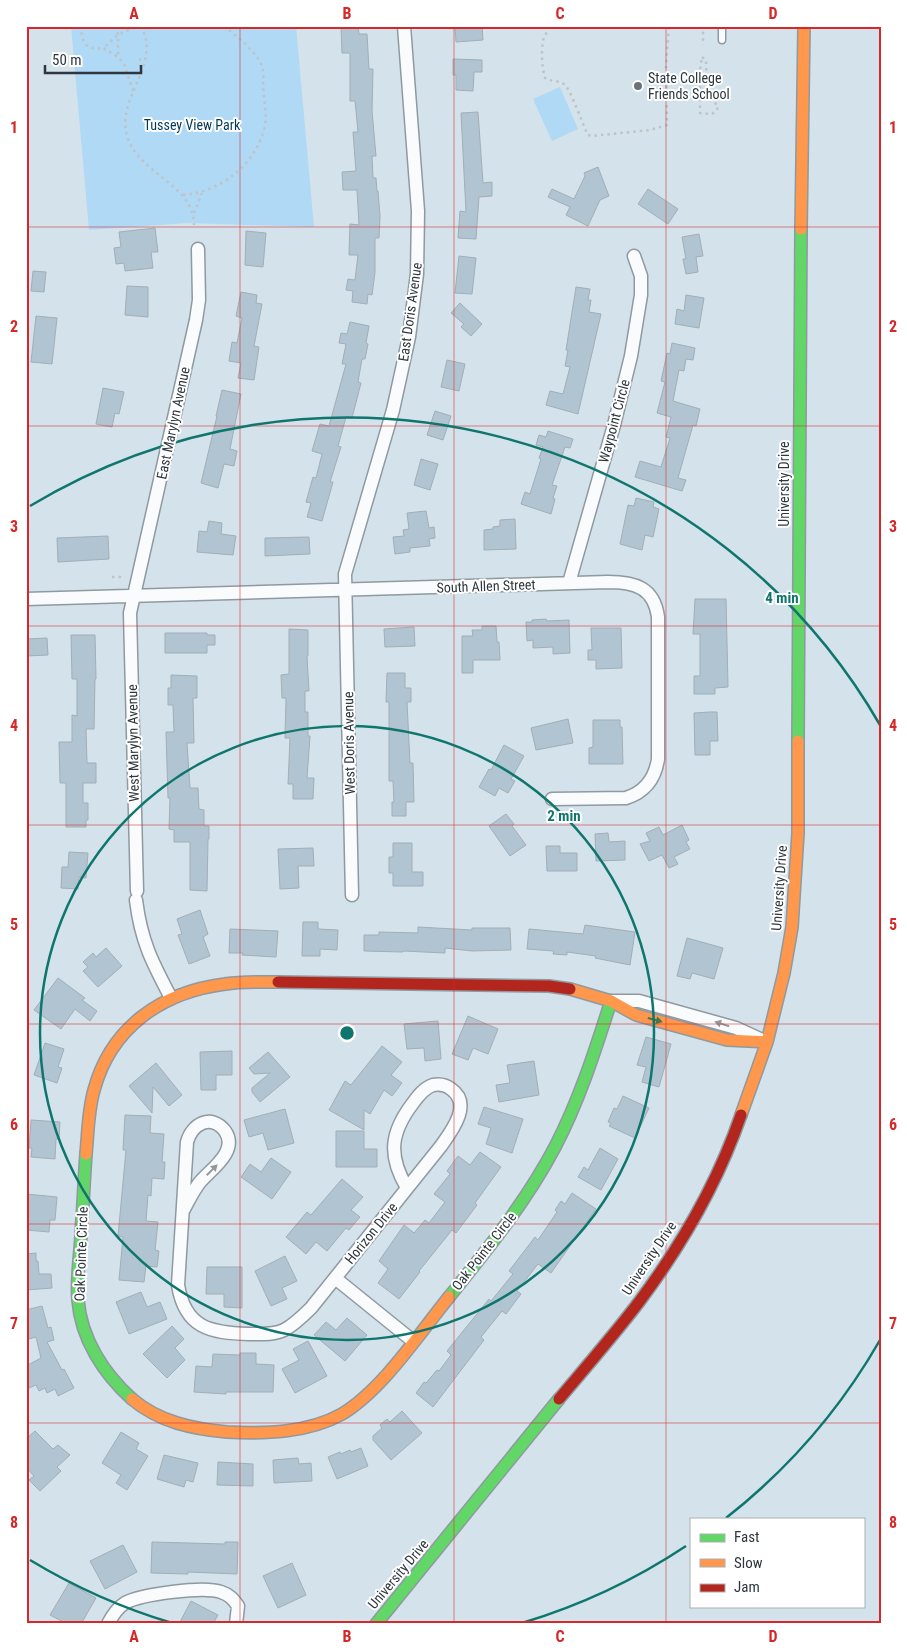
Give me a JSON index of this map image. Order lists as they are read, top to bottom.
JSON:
{
  "streets": {
    "main road": ["University Drive", "Oak Pointe Circle"],
    "street": [
      "East Doris Avenue",
      "Waypoint Circle",
      "East Marylyn Avenue",
      "South Allen Street",
      "West Marylyn Avenue",
      "West Doris Avenue",
      "Horizon Drive"
    ]
  },
  "crossings": [
    ["East Doris Avenue", "South Allen Street"],
    ["East Doris Avenue", "West Doris Avenue"],
    ["Waypoint Circle", "South Allen Street"],
    ["East Marylyn Avenue", "South Allen Street"],
    ["East Marylyn Avenue", "West Marylyn Avenue"],
    ["University Drive", "Oak Pointe Circle"],
    ["South Allen Street", "West Marylyn Avenue"],
    ["South Allen Street", "West Doris Avenue"],
    ["West Marylyn Avenue", "Oak Pointe Circle"],
    ["Horizon Drive", "Oak Pointe Circle"]
  ],
  "parks": ["Tussey View Park"],
  "places": ["State College Friends School"],
  "legend": ["Fast", "Slow", "Jam"],
  "scale_bar": "50 m",
  "grid": {
    "columns": [
      "A",
      "B",
      "C",
      "D"
    ],
    "rows": [
      "1",
      "2",
      "3",
      "4",
      "5",
      "6",
      "7",
      "8"
    ]
  },
  "rings": ["4 min", "2 min"]
}
